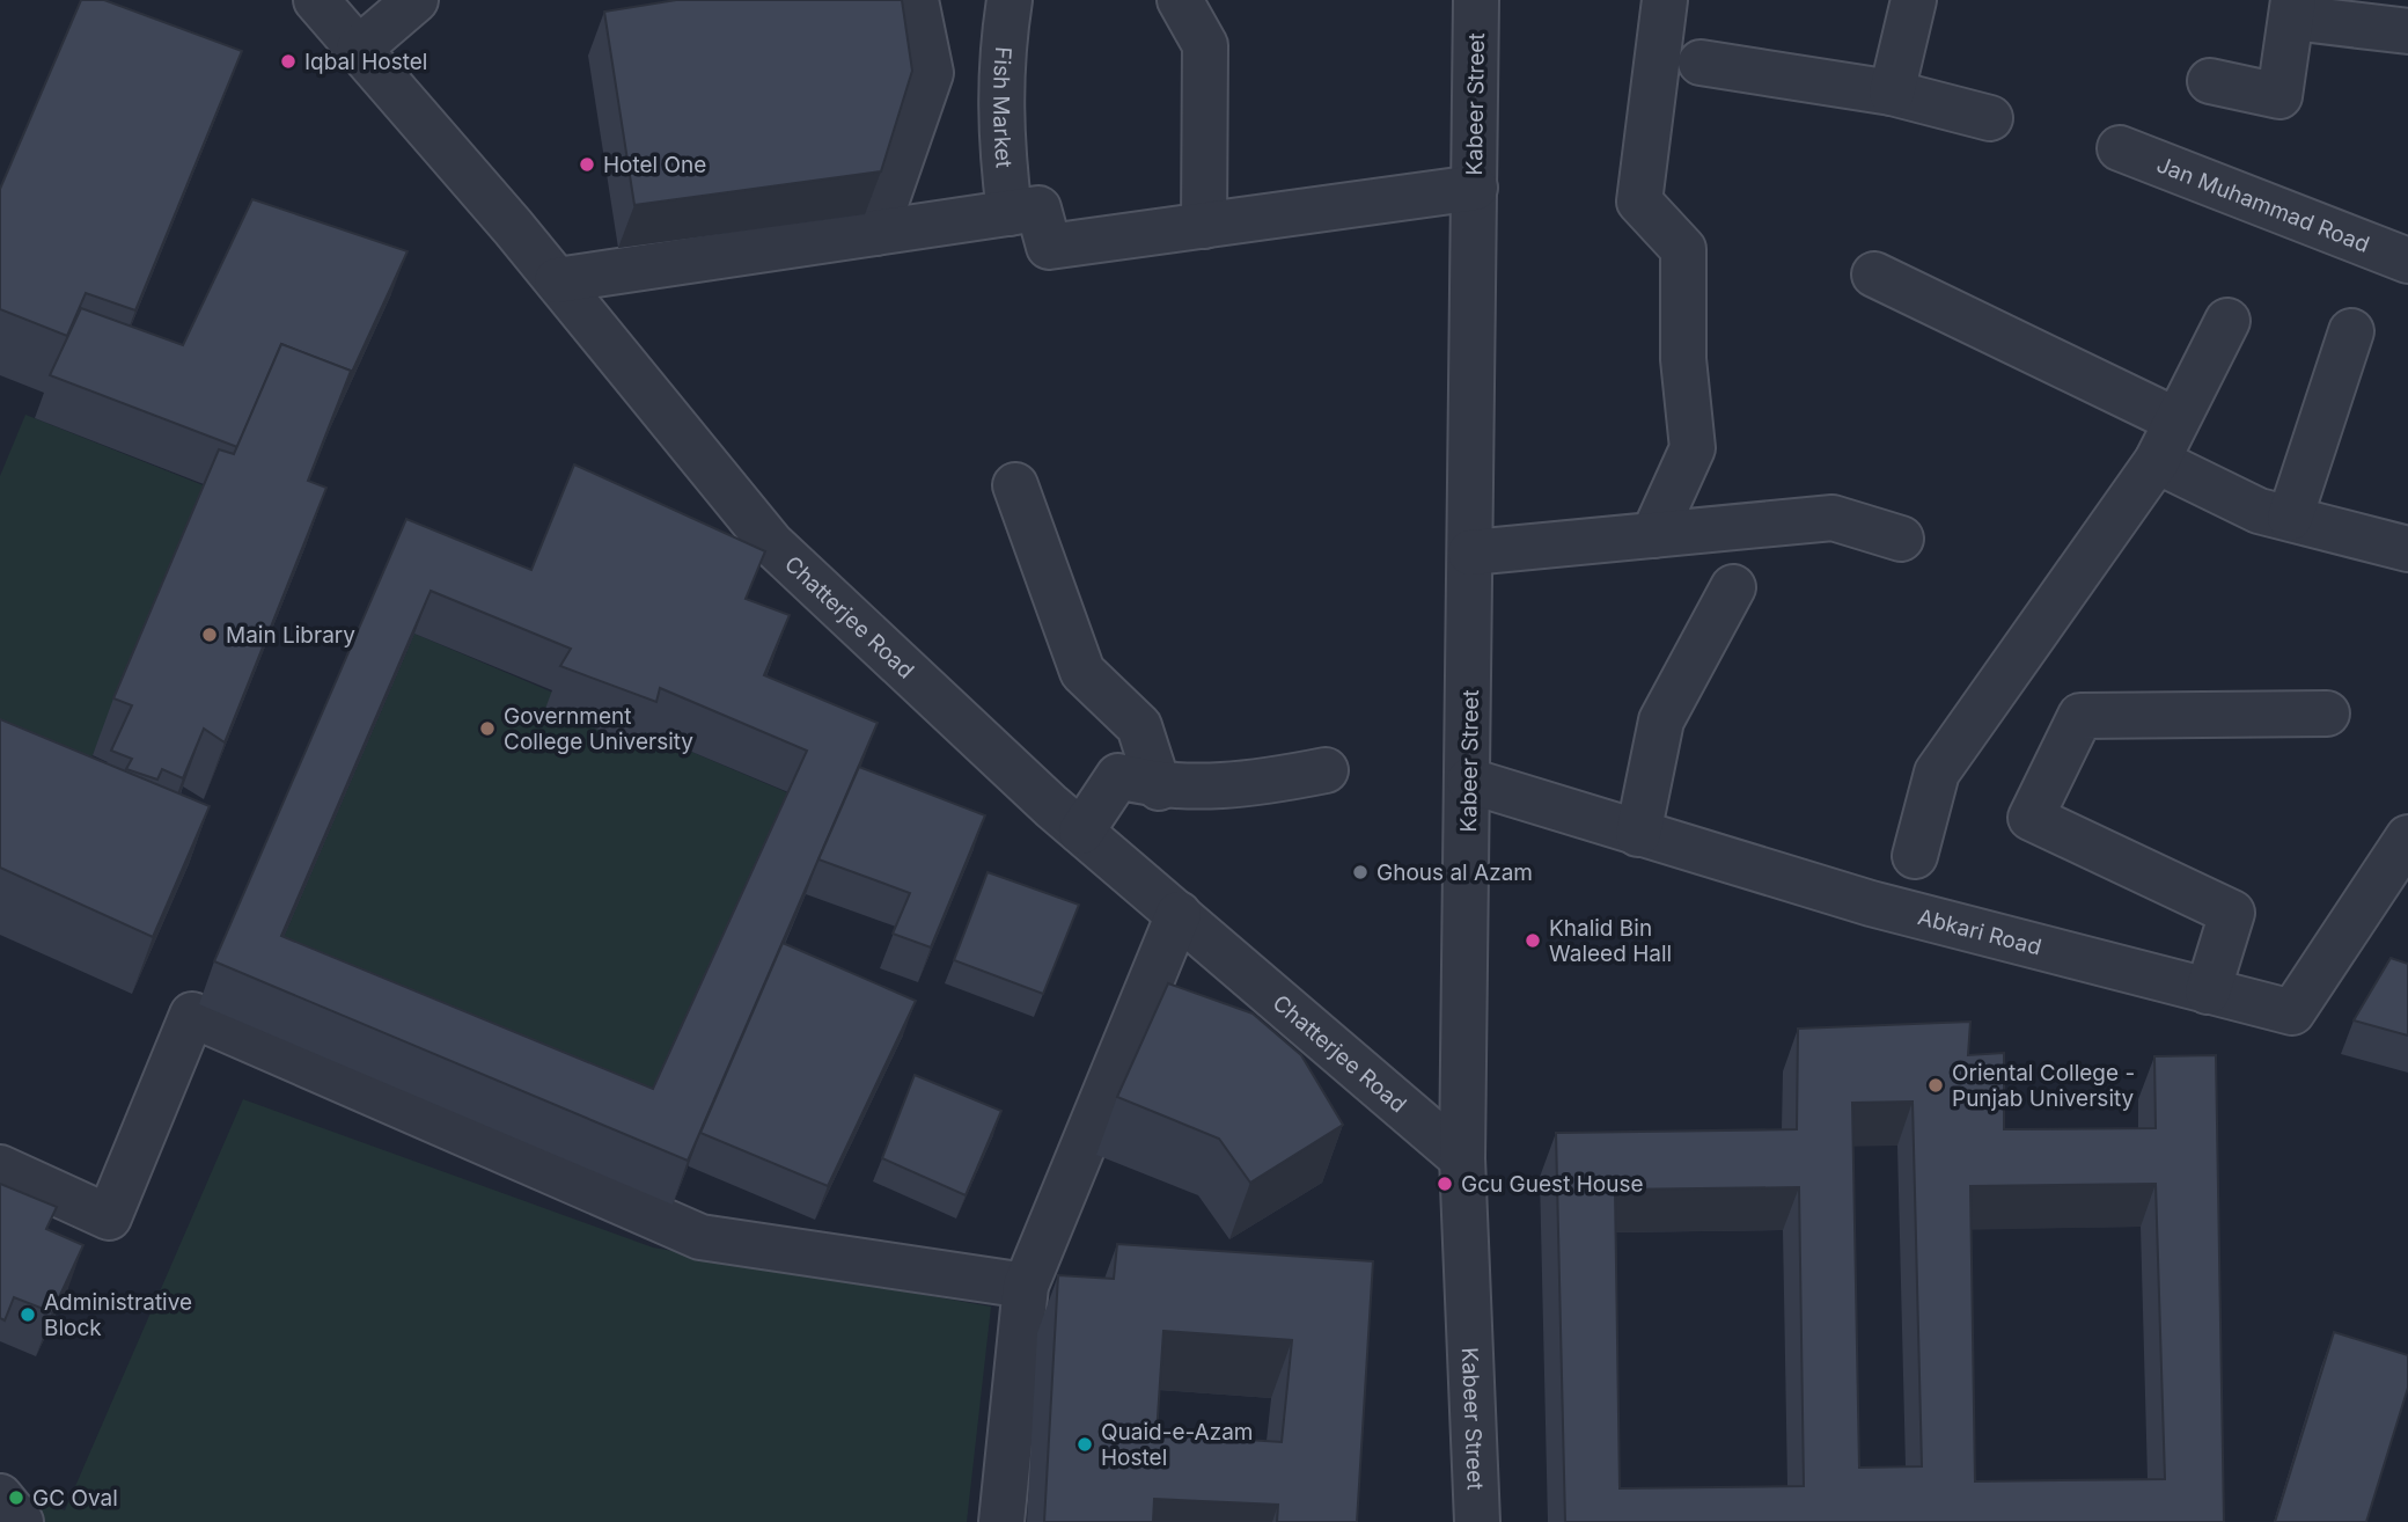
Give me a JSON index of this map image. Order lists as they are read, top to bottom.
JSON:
{
  "streets": {
    "street": [
      "Kabeer Street",
      "Fish Market",
      "Jan Muhammad Road",
      "Chatterjee Road",
      "Abkari Road"
    ]
  },
  "crossings": [
    ["Kabeer Street", "Chatterjee Road"],
    ["Kabeer Street", "Abkari Road"]
  ],
  "places": [
    "Iqbal Hostel",
    "Hotel One",
    "Main Library",
    "Government College University",
    "Ghous al Azam",
    "Khalid Bin Waleed Hall",
    "Oriental College - Punjab University",
    "Gcu Guest House",
    "Administrative Block",
    "Quaid-e-Azam Hostel",
    "GC Oval"
  ]
}
